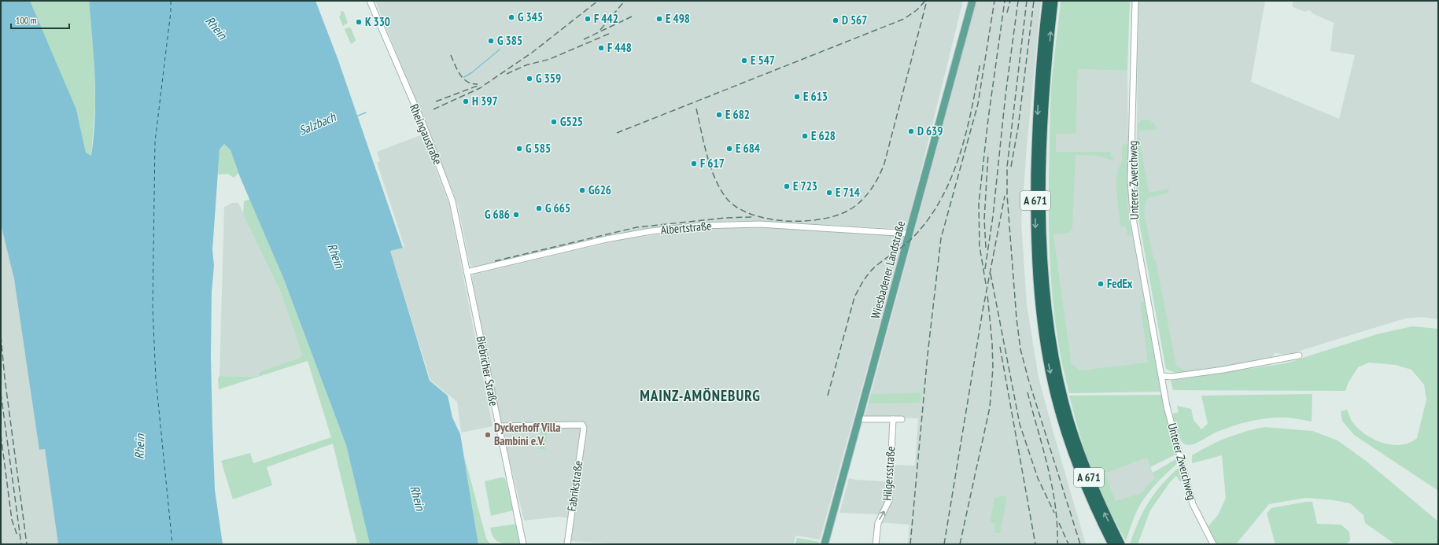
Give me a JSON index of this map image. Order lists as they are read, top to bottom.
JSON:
{
  "streets": {
    "highway": ["A 671"],
    "main road": ["Wiesbadener Landstraße"],
    "street": [
      "Rheingaustraße",
      "Unterer Zwerchweg",
      "Albertstraße",
      "Biebricher Straße",
      "Hilgersstraße",
      "Fabrikstraße"
    ]
  },
  "crossings": [
    ["Rheingaustraße", "Albertstraße"],
    ["Rheingaustraße", "Biebricher Straße"],
    ["Albertstraße", "Wiesbadener Landstraße"],
    ["Albertstraße", "Biebricher Straße"],
    ["Biebricher Straße", "Fabrikstraße"]
  ],
  "one_way": ["Hilgersstraße"],
  "districts": ["MAINZ-AMÖNEBURG"],
  "water": ["Rhein", "Salzbach"],
  "places": [
    "G 345",
    "F 442",
    "E 498",
    "D 567",
    "K 330",
    "G 385",
    "F 448",
    "E 547",
    "G 359",
    "E 613",
    "H 397",
    "E 682",
    "G525",
    "D 639",
    "E 628",
    "G 585",
    "E 684",
    "F 617",
    "E 723",
    "G626",
    "E 714",
    "G 665",
    "G 686",
    "FedEx",
    "Dyckerhoff Villa Bambini e.V."
  ],
  "scale_bar": "100 m"
}
